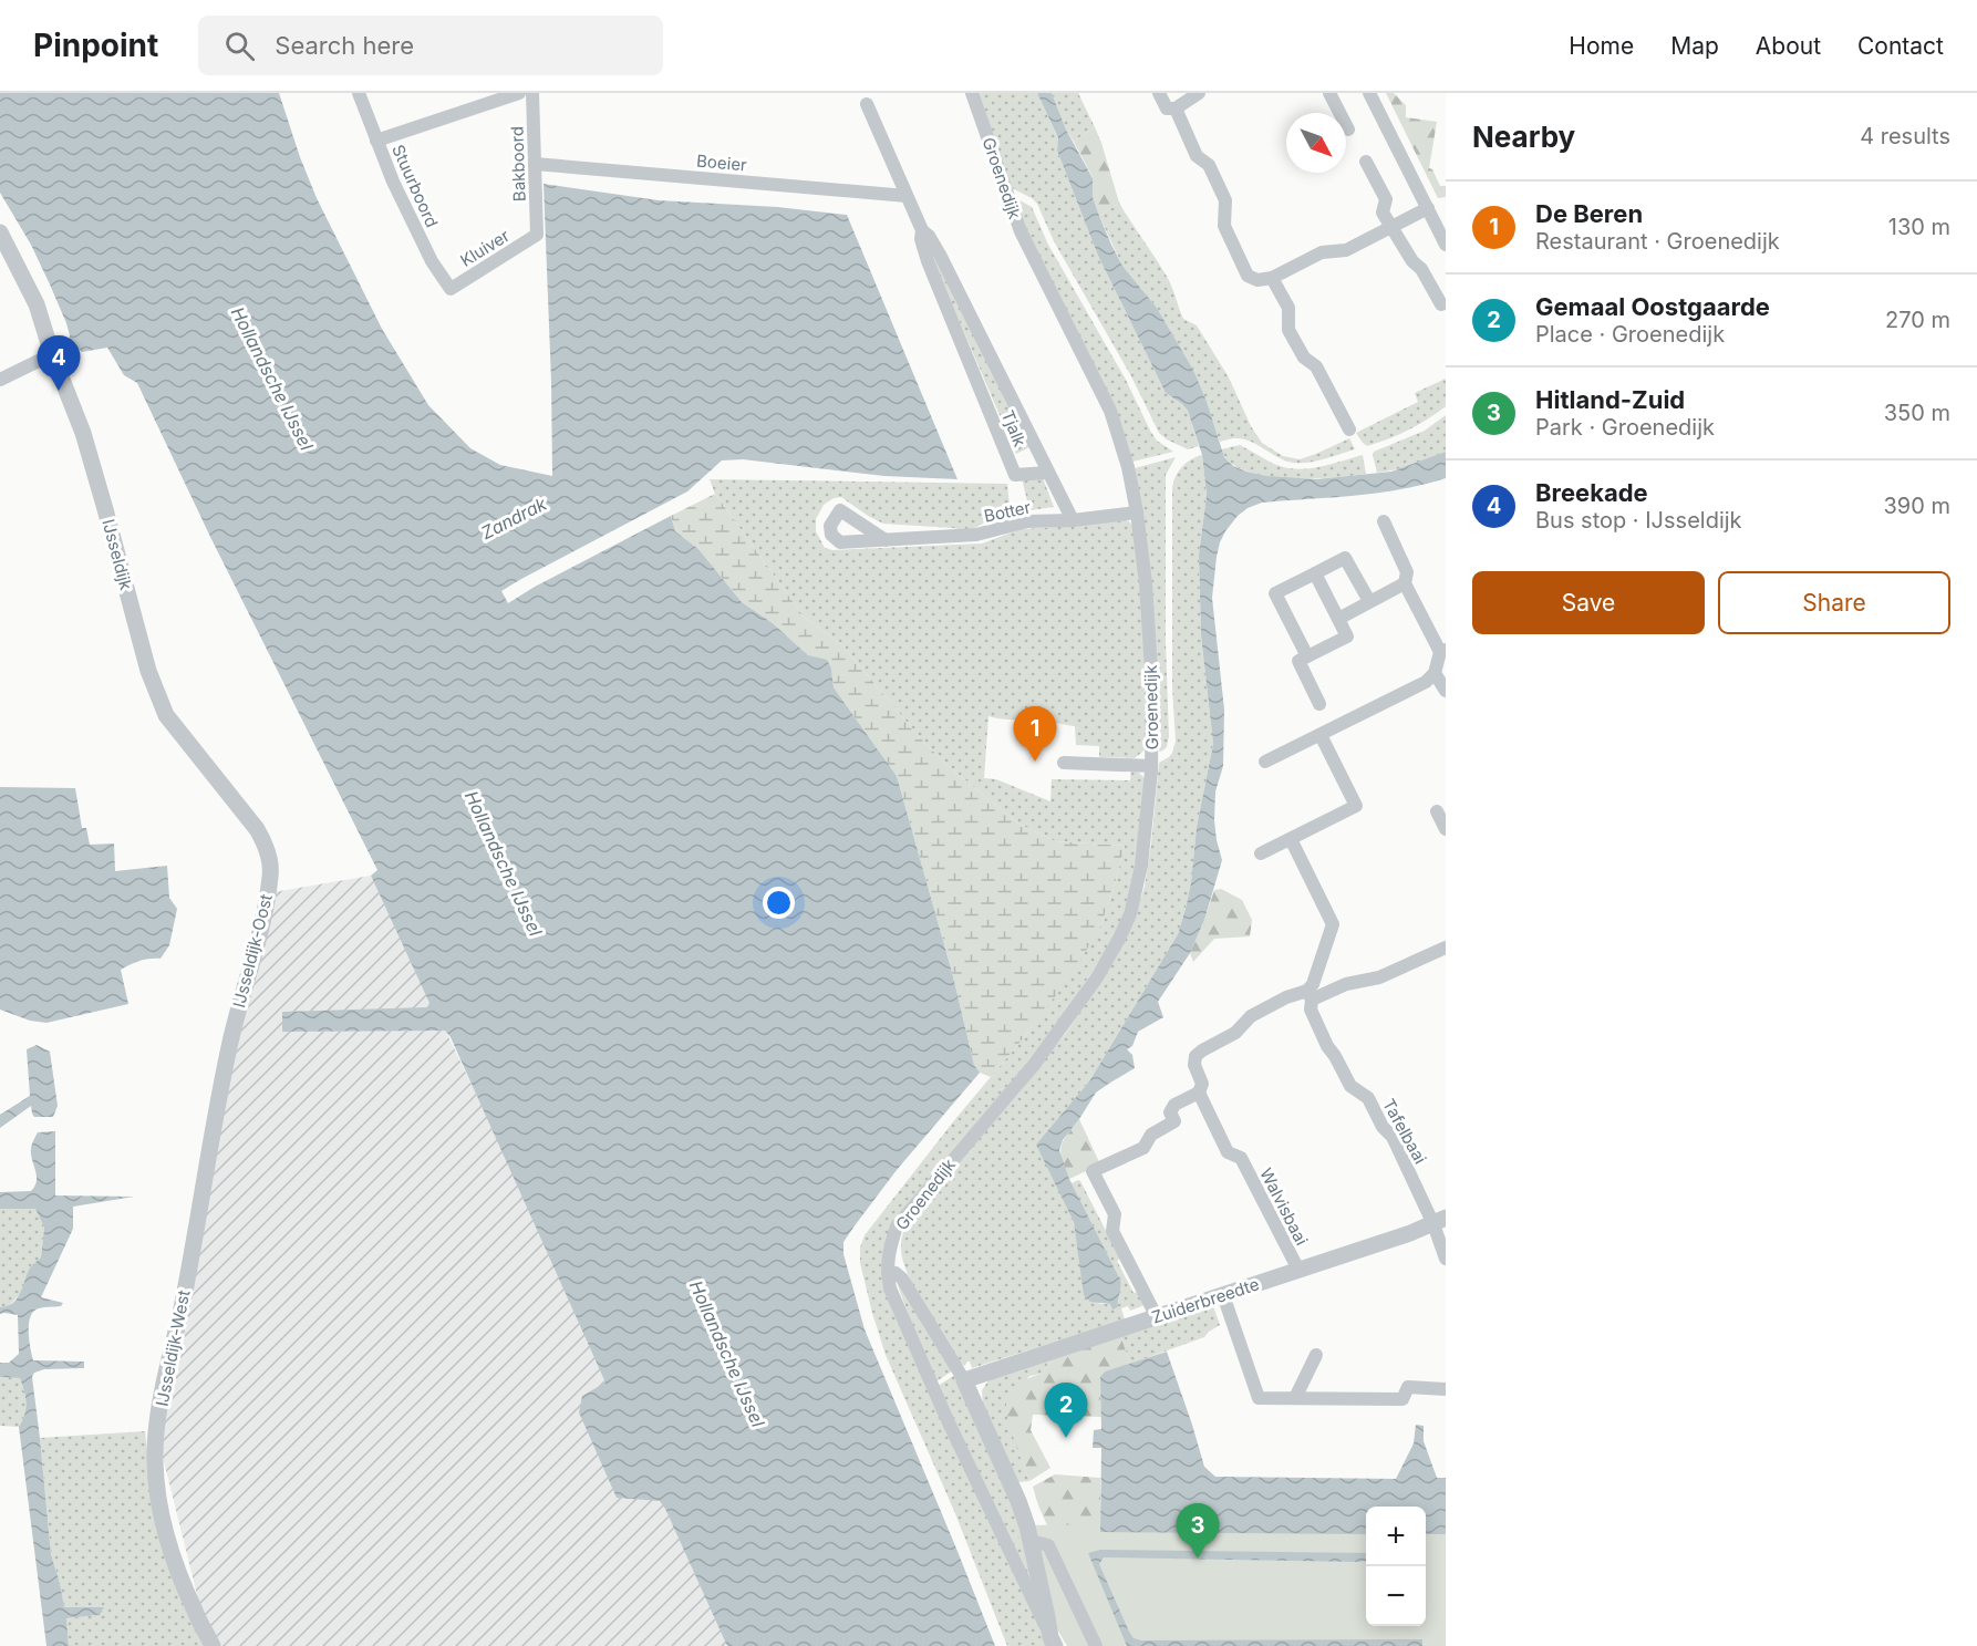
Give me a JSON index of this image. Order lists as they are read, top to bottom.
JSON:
{
  "streets": {
    "street": [
      "Boeier",
      "Bakboord",
      "Groenedijk",
      "Stuurboord",
      "Kluiver",
      "Tjalk",
      "Botter",
      "IJsseldijk",
      "IJsseldijk-Oost",
      "Tafelbaai",
      "Walvisbaai",
      "Zuiderbreedte",
      "IJsseldijk-West"
    ]
  },
  "crossings": [
    ["Boeier", "Bakboord"],
    ["Boeier", "Tjalk"],
    ["Bakboord", "Kluiver"],
    ["Groenedijk", "Botter"],
    ["Groenedijk", "Zuiderbreedte"],
    ["Stuurboord", "Kluiver"],
    ["Tjalk", "Botter"],
    ["IJsseldijk", "IJsseldijk-Oost"],
    ["IJsseldijk-Oost", "IJsseldijk-West"],
    ["Tafelbaai", "Walvisbaai"],
    ["Tafelbaai", "Zuiderbreedte"],
    ["Walvisbaai", "Zuiderbreedte"]
  ],
  "water": ["Hollandsche IJssel", "Zandrak"],
  "north": "bottom right",
  "page": {
    "header": "Pinpoint",
    "search": "Search here",
    "nav": [
      "Home",
      "Map",
      "About",
      "Contact"
    ],
    "heading": ["Nearby", "4 results"],
    "list": [
      {
        "mark": "1",
        "name": "De Beren",
        "note": "Restaurant · Groenedijk",
        "value": "130 m"
      },
      {
        "mark": "2",
        "name": "Gemaal Oostgaarde",
        "note": "Place · Groenedijk",
        "value": "270 m"
      },
      {
        "mark": "3",
        "name": "Hitland-Zuid",
        "note": "Park · Groenedijk",
        "value": "350 m"
      },
      {
        "mark": "4",
        "name": "Breekade",
        "note": "Bus stop · IJsseldijk",
        "value": "390 m"
      }
    ],
    "pins": [
      "4",
      "1",
      "2",
      "3"
    ],
    "buttons": ["Save", "Share"],
    "map_buttons": ["+", "−"]
  }
}
